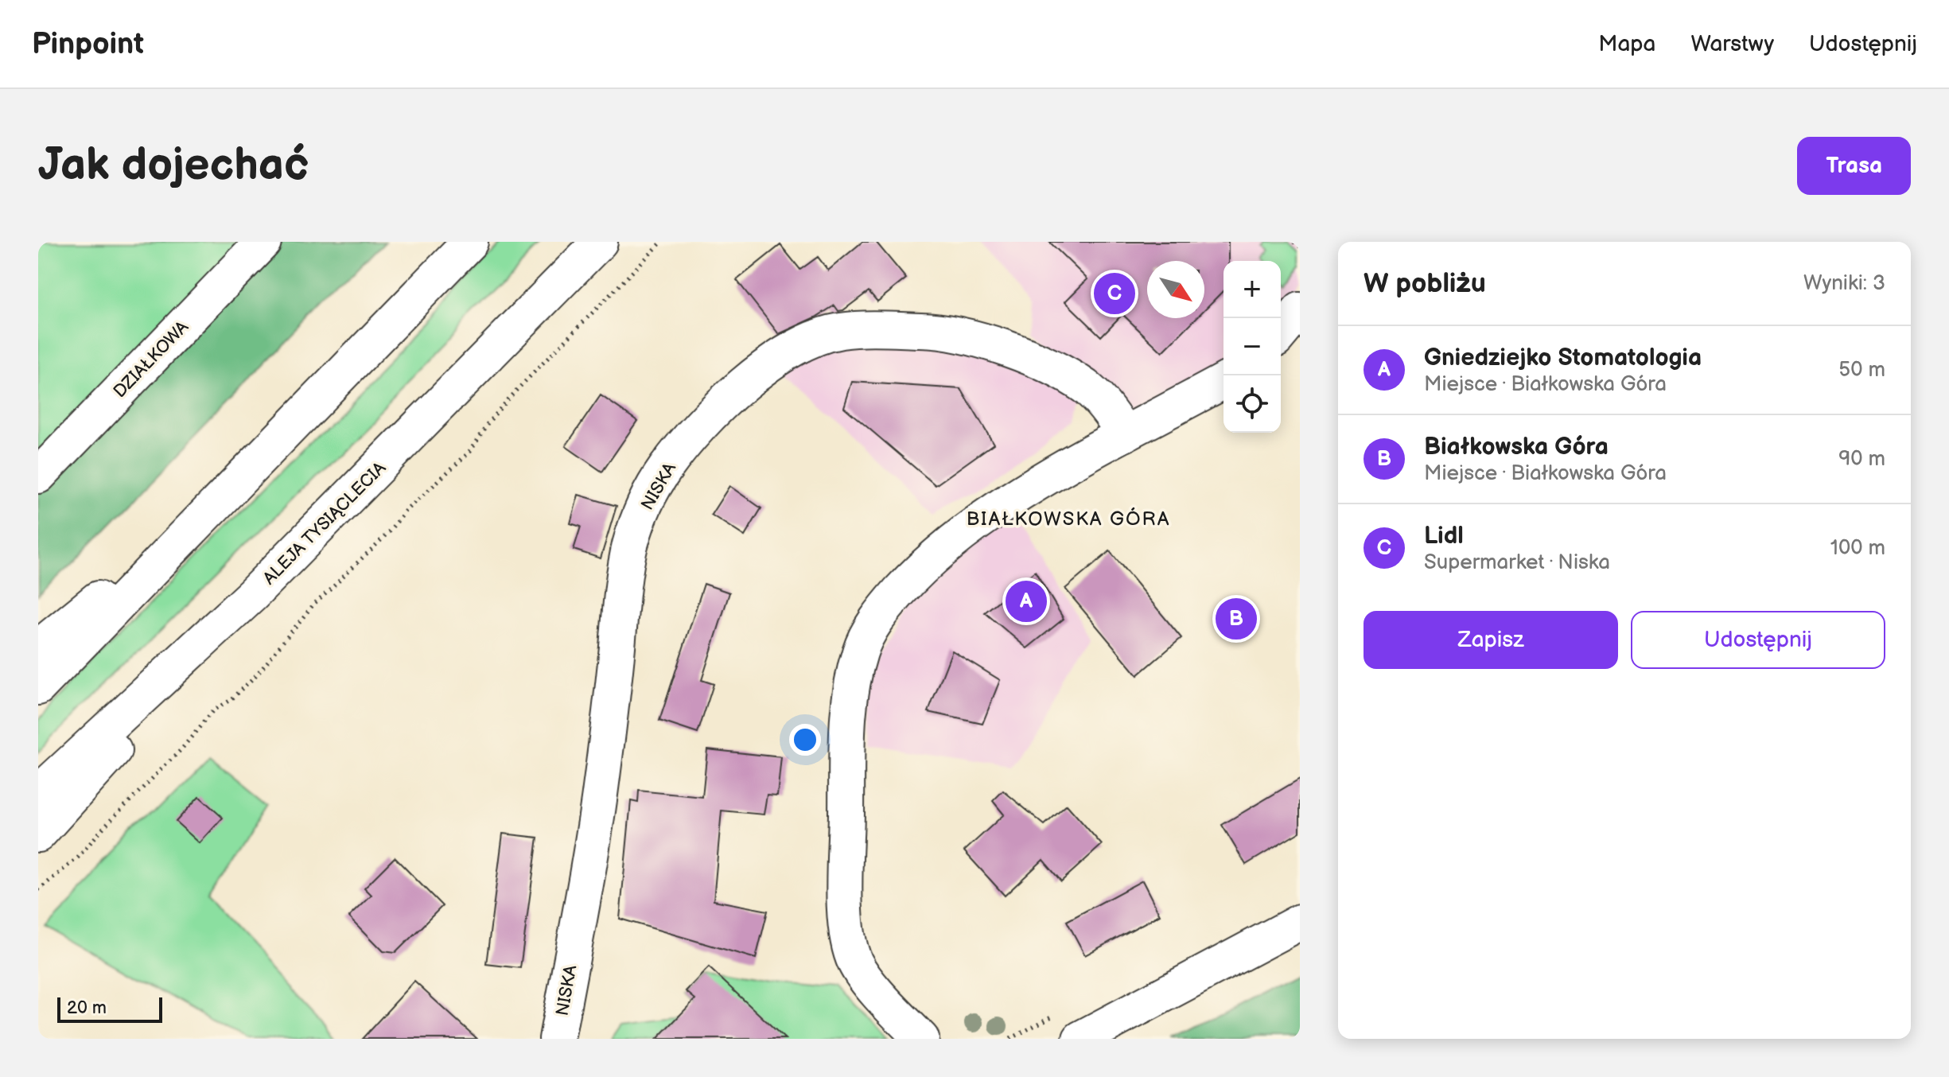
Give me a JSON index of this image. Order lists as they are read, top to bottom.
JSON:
{
  "streets": {
    "street": ["DZIAŁKOWA", "NISKA", "ALEJA TYSIĄCLECIA"]
  },
  "districts": ["BIAŁKOWSKA GÓRA"],
  "scale_bar": "20 m",
  "north": "bottom right",
  "page": {
    "header": "Pinpoint",
    "nav": ["Mapa", "Warstwy", "Udostępnij"],
    "buttons": [
      "Trasa",
      ["Zapisz", "Udostępnij"]
    ],
    "title": "Jak dojechać",
    "heading": ["W pobliżu", "Wyniki: 3"],
    "map_buttons": ["+", "−"],
    "pins": ["C", "A", "B"],
    "list": [
      {
        "mark": "A",
        "name": "Gniedziejko Stomatologia",
        "note": "Miejsce · Białkowska Góra",
        "value": "50 m"
      },
      {
        "mark": "B",
        "name": "Białkowska Góra",
        "note": "Miejsce · Białkowska Góra",
        "value": "90 m"
      },
      {
        "mark": "C",
        "name": "Lidl",
        "note": "Supermarket · Niska",
        "value": "100 m"
      }
    ],
    "scale": "20 m"
  }
}
